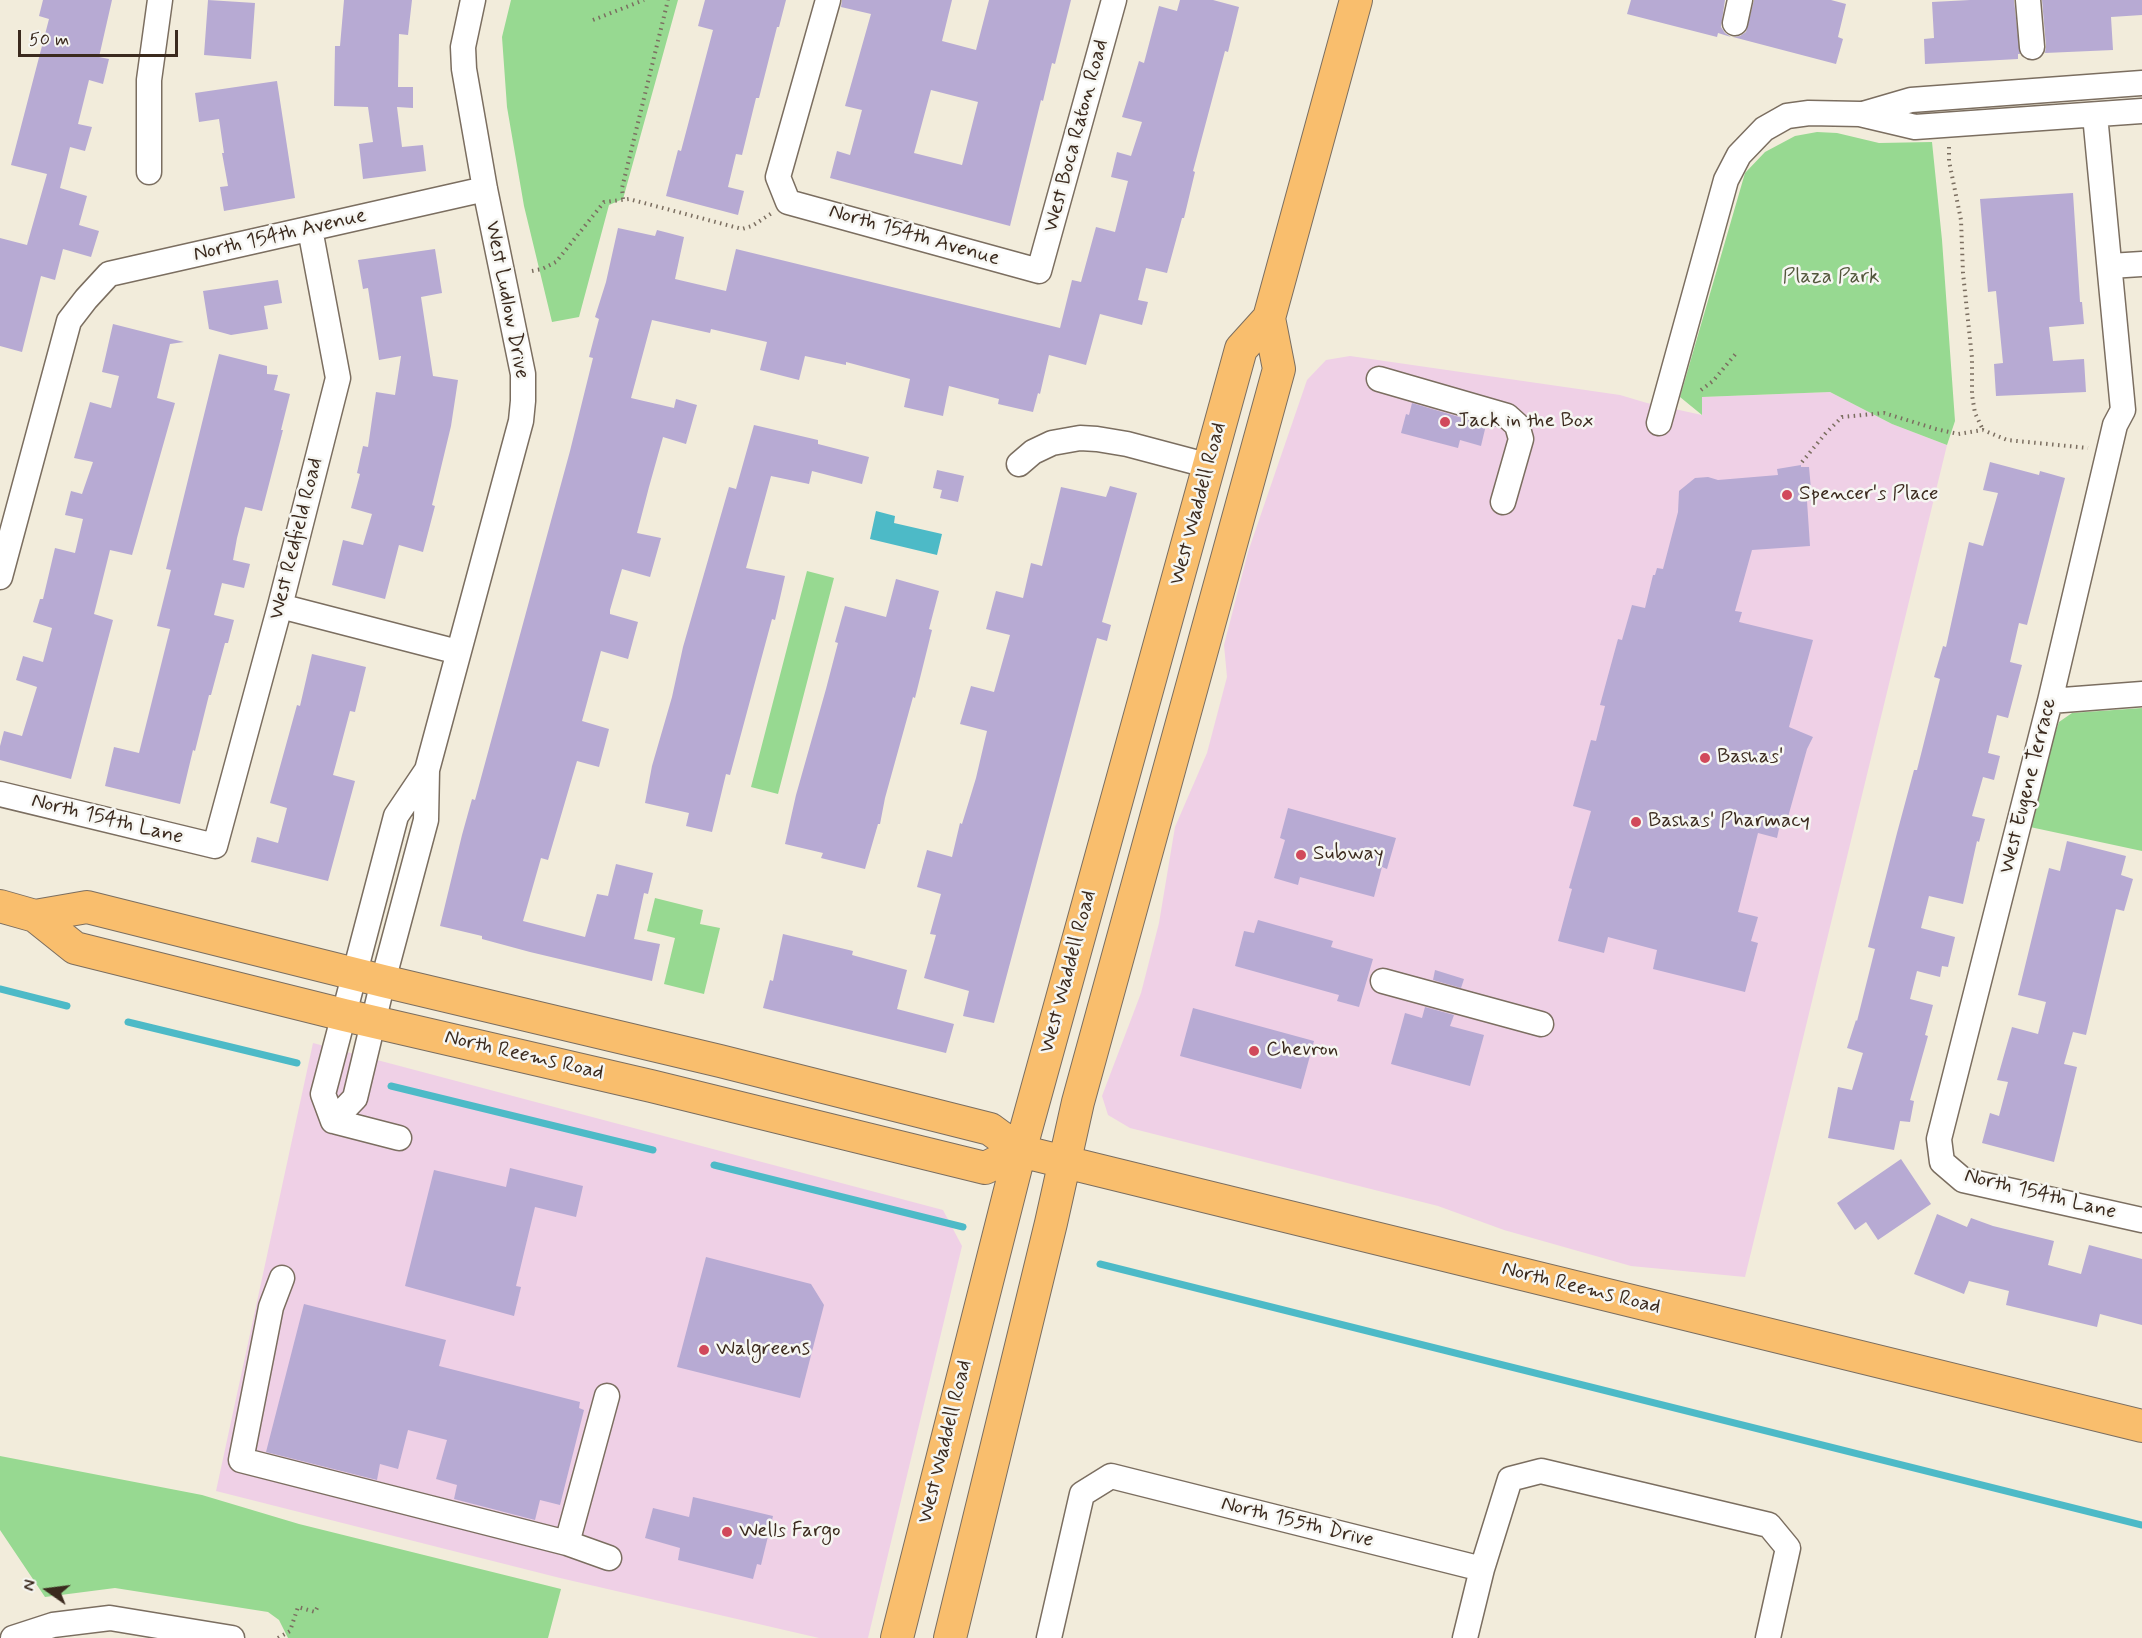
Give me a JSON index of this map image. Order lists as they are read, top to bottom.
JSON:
{
  "streets": {
    "main road": ["West Waddell Road", "North Reems Road"],
    "street": [
      "West Boca Raton Road",
      "North 154th Avenue",
      "West Ludlow Drive",
      "West Redfield Road",
      "West Eugene Terrace",
      "North 154th Lane",
      "North 155th Drive"
    ]
  },
  "crossings": [
    ["West Boca Raton Road", "North 154th Avenue"],
    ["North 154th Avenue", "West Ludlow Drive"],
    ["North 154th Avenue", "West Redfield Road"],
    ["West Ludlow Drive", "North Reems Road"],
    ["West Waddell Road", "North Reems Road"],
    ["West Redfield Road", "North 154th Lane"],
    ["West Eugene Terrace", "North 154th Lane"]
  ],
  "parks": ["Plaza Park"],
  "places": [
    "Jack in the Box",
    "Spencer's Place",
    "Bashas'",
    "Bashas' Pharmacy",
    "Subway",
    "Chevron",
    "Walgreens",
    "Wells Fargo"
  ],
  "scale_bar": "50 m",
  "north": "left"
}
